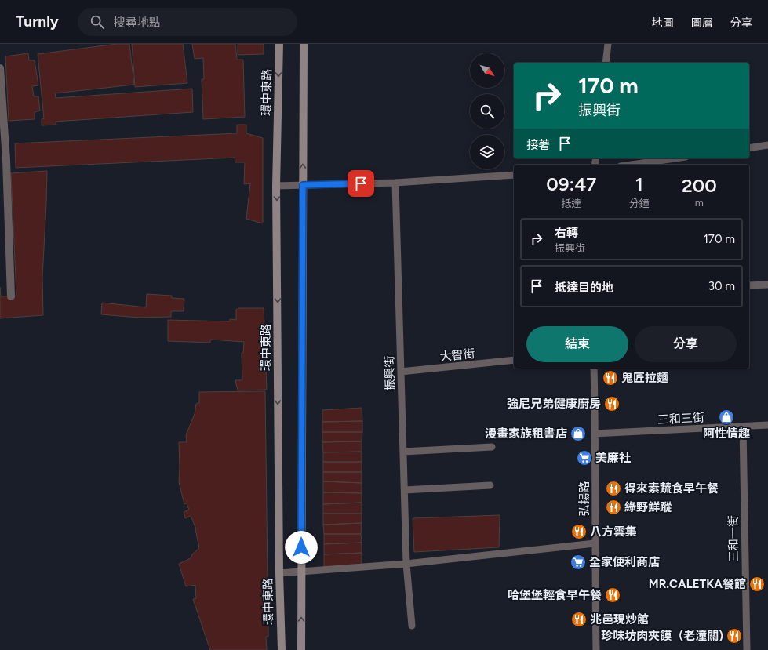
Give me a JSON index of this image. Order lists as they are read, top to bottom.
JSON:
{
  "streets": {
    "street": ["環中東路"],
    "lane": [
      "大智街",
      "振興街",
      "三和三街",
      "弘揚路",
      "三和一街"
    ]
  },
  "crossings": [
    ["大智街", "振興街"],
    ["三和三街", "弘揚路"],
    ["三和三街", "三和一街"]
  ],
  "places": {
    "restaurant": [
      "鬼匠拉麵",
      "強尼兄弟健康廚房",
      "得來素蔬食早午餐",
      "綠野鮮蹤",
      "八方雲集",
      "MR.CALETKA餐館",
      "哈堡堡輕食早午餐",
      "兆邑現炒館",
      "珍味坊肉夾饃（老潼關)"
    ],
    "shop": ["阿性情趣", "漫畫家族租書店"],
    "supermarket": ["美廉社", "全家便利商店"]
  },
  "north": "bottom right",
  "page": {
    "header": "Turnly",
    "search": "搜尋地點",
    "nav": ["地圖", "圖層", "分享"],
    "turn": ["170 m", "振興街"],
    "then": "接著",
    "eta": [
      "09:47",
      "抵達",
      "1",
      "分鐘",
      "200",
      "m"
    ],
    "list": [
      {
        "name": "右轉",
        "note": "振興街",
        "value": "170 m"
      },
      {
        "name": "抵達目的地",
        "value": "30 m"
      }
    ],
    "buttons": ["結束", "分享"]
  }
}
